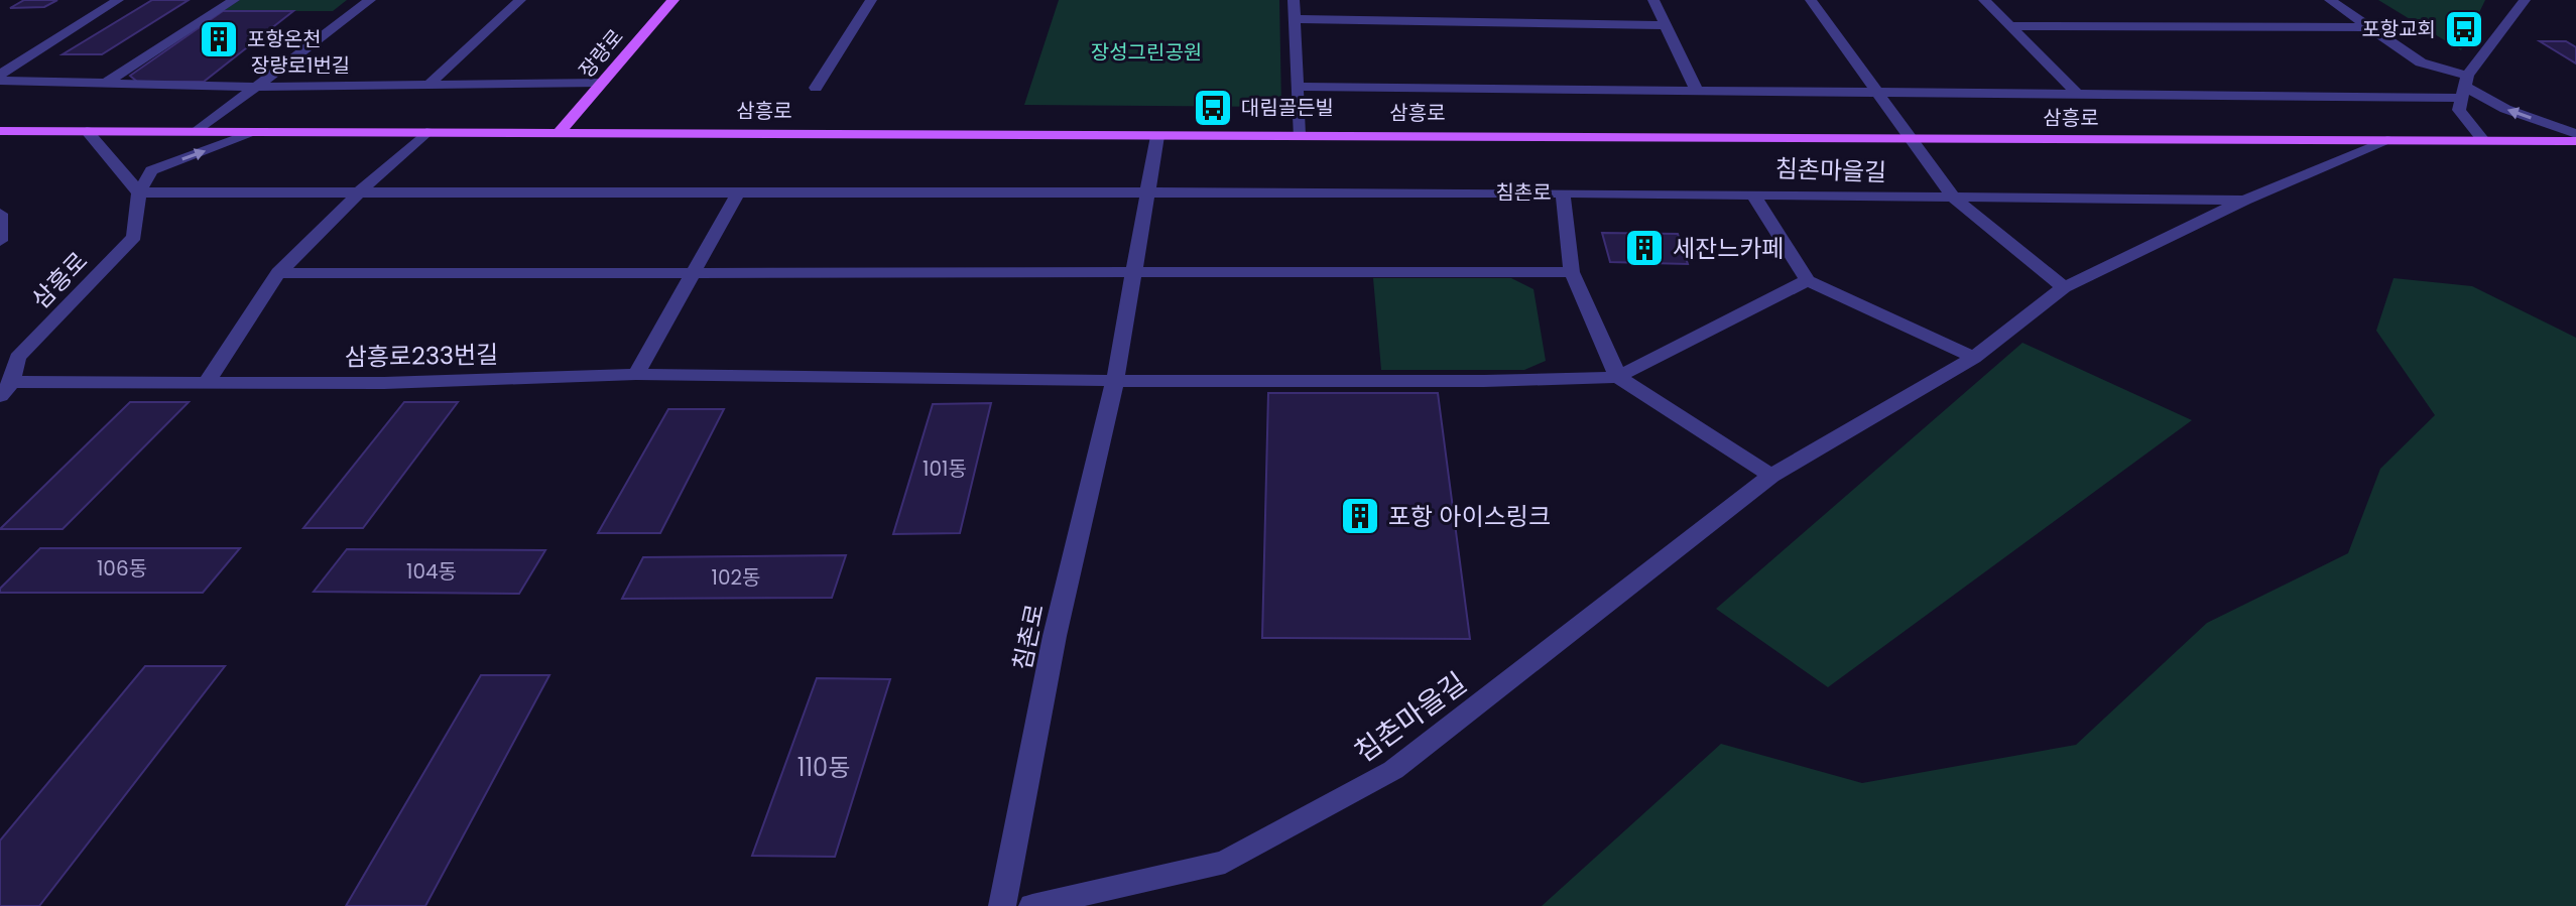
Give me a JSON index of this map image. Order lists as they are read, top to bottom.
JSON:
{
  "streets": {
    "main road": ["장량로", "삼흥로"],
    "street": [
      "장량로1번길",
      "침촌마을길",
      "침촌로",
      "삼흥로233번길"
    ]
  },
  "crossings": [
    ["장량로", "장량로1번길"],
    ["장량로", "삼흥로"],
    ["삼흥로", "침촌마을길"],
    ["삼흥로", "침촌로"],
    ["삼흥로", "삼흥로233번길"],
    ["침촌마을길", "침촌로"],
    ["침촌로", "삼흥로233번길"]
  ],
  "parks": ["장성그린공원"],
  "places": {
    "bus stop": ["포항교회", "대림골든빌"],
    "building": ["포항온천", "세잔느카페", "포항 아이스링크"]
  },
  "house_numbers": [
    "101동",
    "106동",
    "104동",
    "102동",
    "110동"
  ]
}
